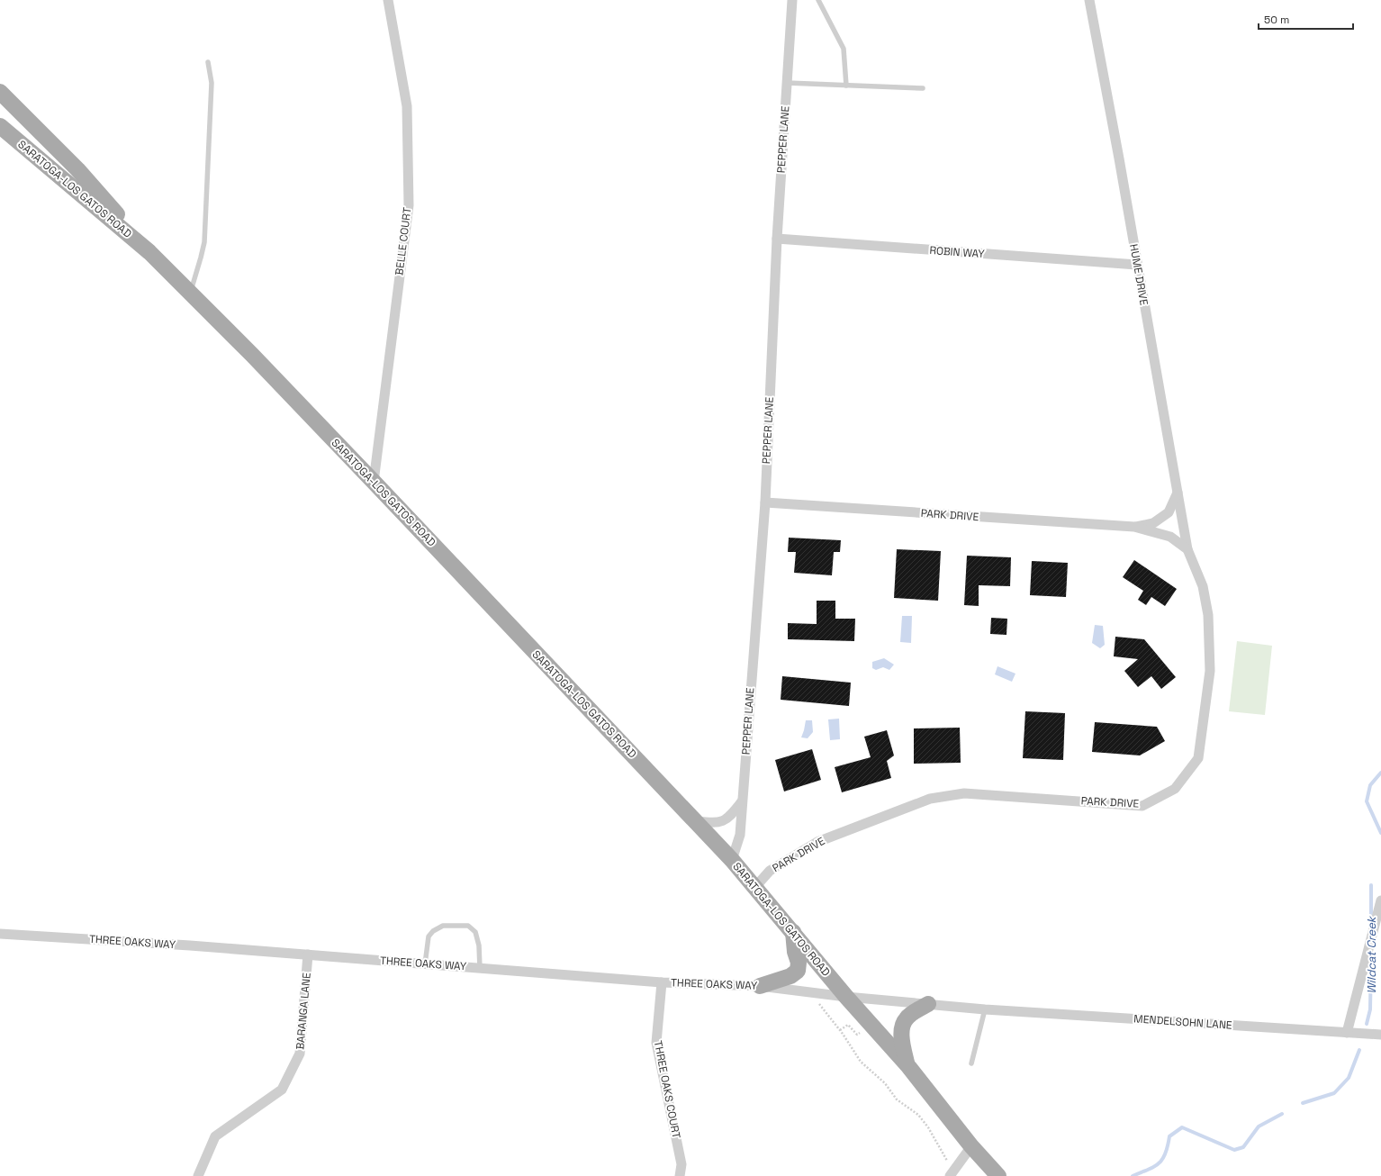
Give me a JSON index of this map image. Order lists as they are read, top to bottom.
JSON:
{
  "streets": {
    "main road": ["SARATOGA-LOS GATOS ROAD"],
    "street": [
      "PEPPER LANE",
      "BELLE COURT",
      "ROBIN WAY",
      "HUME DRIVE",
      "PARK DRIVE",
      "THREE OAKS WAY",
      "BARANGA LANE",
      "MENDELSOHN LANE",
      "THREE OAKS COURT"
    ]
  },
  "crossings": [
    ["PEPPER LANE", "SARATOGA-LOS GATOS ROAD"],
    ["PEPPER LANE", "ROBIN WAY"],
    ["PEPPER LANE", "PARK DRIVE"],
    ["SARATOGA-LOS GATOS ROAD", "BELLE COURT"],
    ["SARATOGA-LOS GATOS ROAD", "PARK DRIVE"],
    ["SARATOGA-LOS GATOS ROAD", "THREE OAKS WAY"],
    ["SARATOGA-LOS GATOS ROAD", "MENDELSOHN LANE"],
    ["ROBIN WAY", "HUME DRIVE"],
    ["HUME DRIVE", "PARK DRIVE"],
    ["THREE OAKS WAY", "BARANGA LANE"],
    ["THREE OAKS WAY", "MENDELSOHN LANE"],
    ["THREE OAKS WAY", "THREE OAKS COURT"]
  ],
  "water": ["Wildcat Creek"],
  "scale_bar": "50 m"
}
